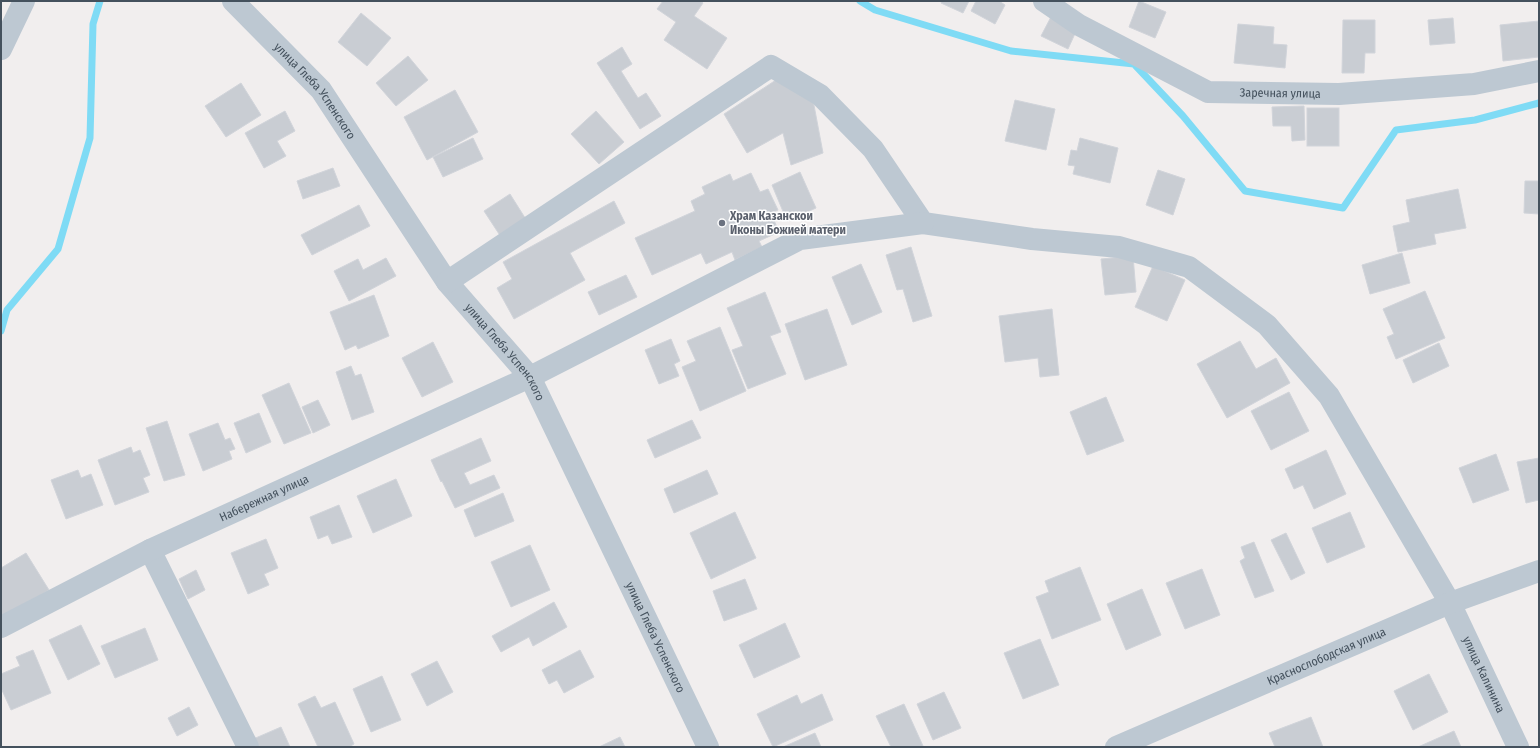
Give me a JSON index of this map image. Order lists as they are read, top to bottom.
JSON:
{
  "streets": {
    "street": [
      "улица Глеба Успенского",
      "Заречная улица",
      "Набережная улица",
      "Краснослободская улица",
      "улица Калинина"
    ]
  },
  "crossings": [
    ["улица Глеба Успенского", "Набережная улица"],
    ["Набережная улица", "улица Калинина"],
    ["Краснослободская улица", "улица Калинина"]
  ],
  "places": ["Храм Казанскои Иконы Божией матери"]
}
